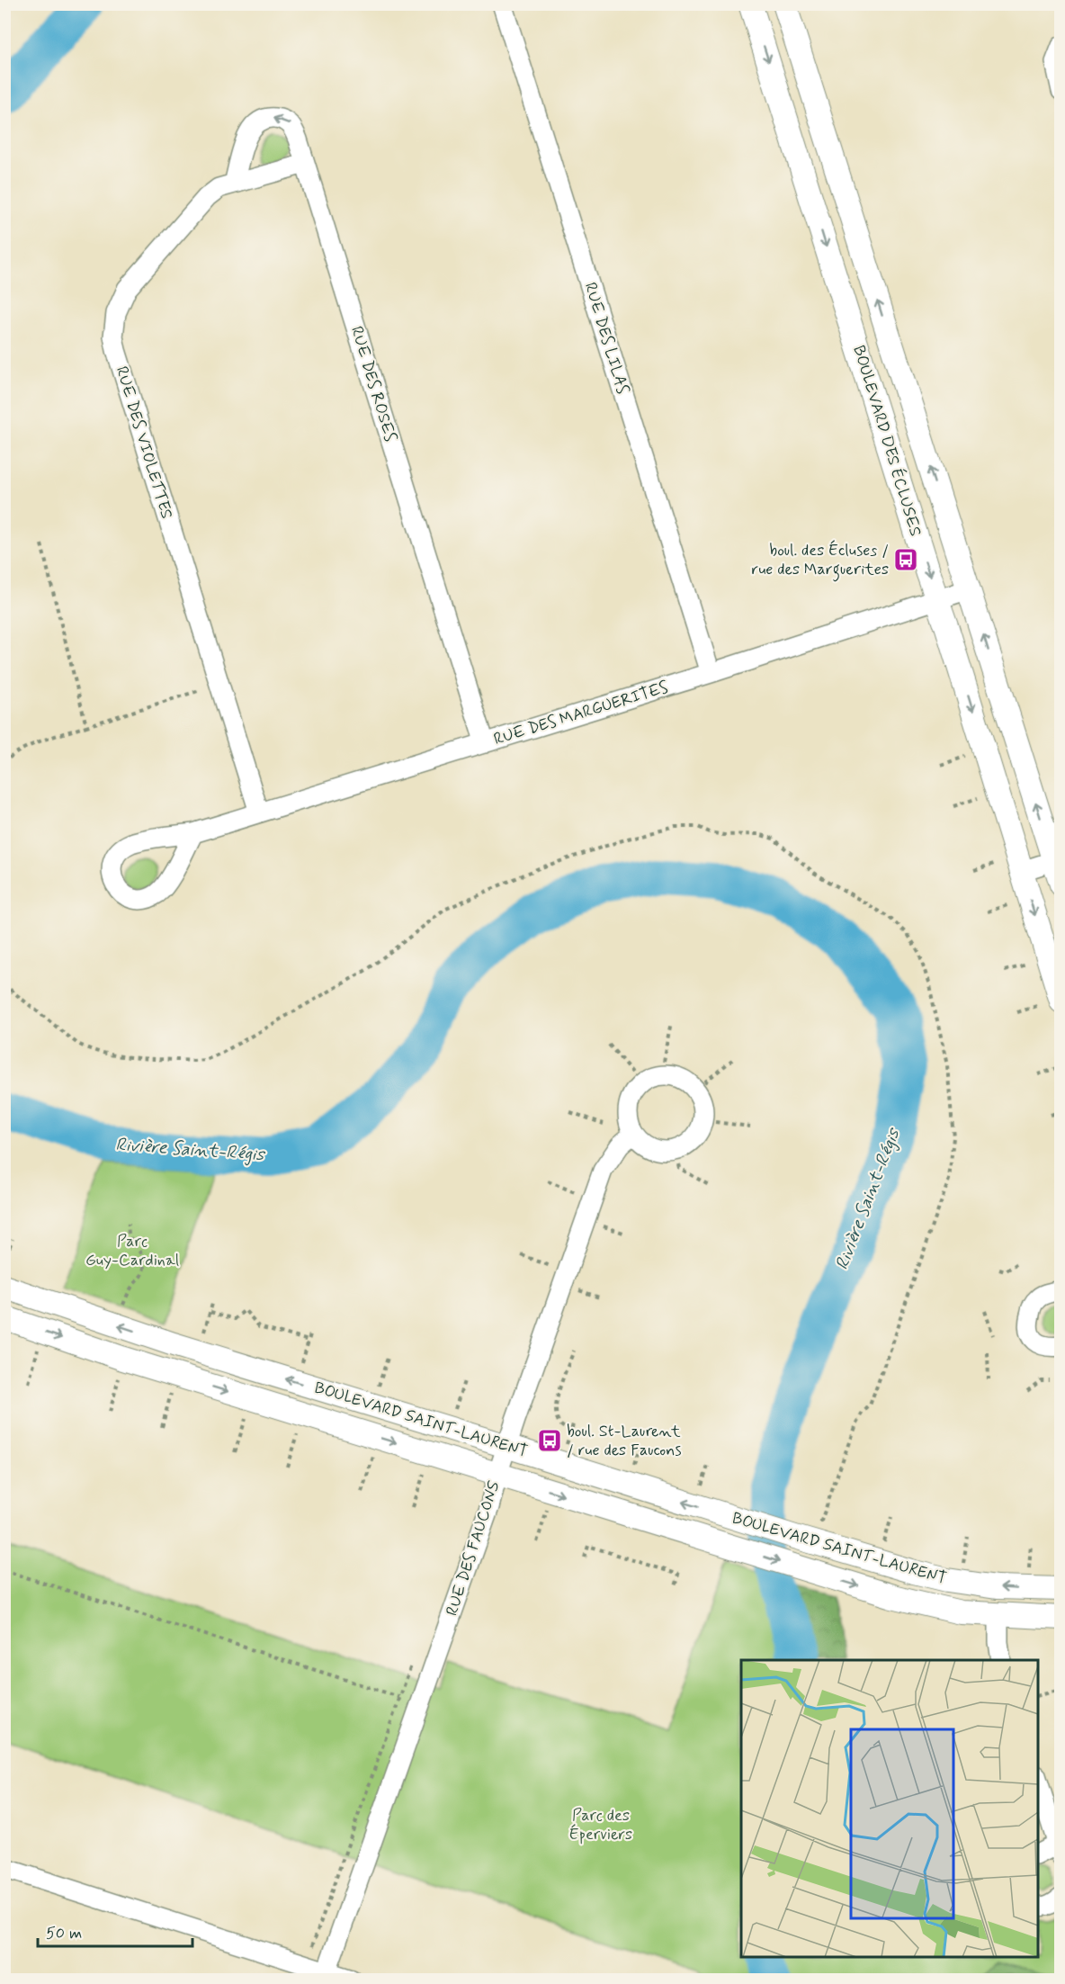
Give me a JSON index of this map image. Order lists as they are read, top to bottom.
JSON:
{
  "streets": {
    "street": [
      "RUE DES LILAS",
      "RUE DES ROSES",
      "BOULEVARD DES ÉCLUSES",
      "RUE DES VIOLETTES",
      "RUE DES MARGUERITES",
      "BOULEVARD SAINT-LAURENT",
      "RUE DES FAUCONS"
    ]
  },
  "crossings": [
    ["RUE DES LILAS", "RUE DES MARGUERITES"],
    ["RUE DES ROSES", "RUE DES VIOLETTES"],
    ["RUE DES ROSES", "RUE DES MARGUERITES"],
    ["BOULEVARD DES ÉCLUSES", "RUE DES MARGUERITES"],
    ["RUE DES VIOLETTES", "RUE DES MARGUERITES"],
    ["BOULEVARD SAINT-LAURENT", "RUE DES FAUCONS"]
  ],
  "water": ["Rivière Saint-Régis"],
  "parks": ["Parc Guy-Cardinal", "Parc des Éperviers"],
  "places": {
    "bus stop": ["boul. des Écluses / rue des Marguerites", "boul. St-Laurent / rue des Faucons"]
  },
  "scale_bar": "50 m"
}
